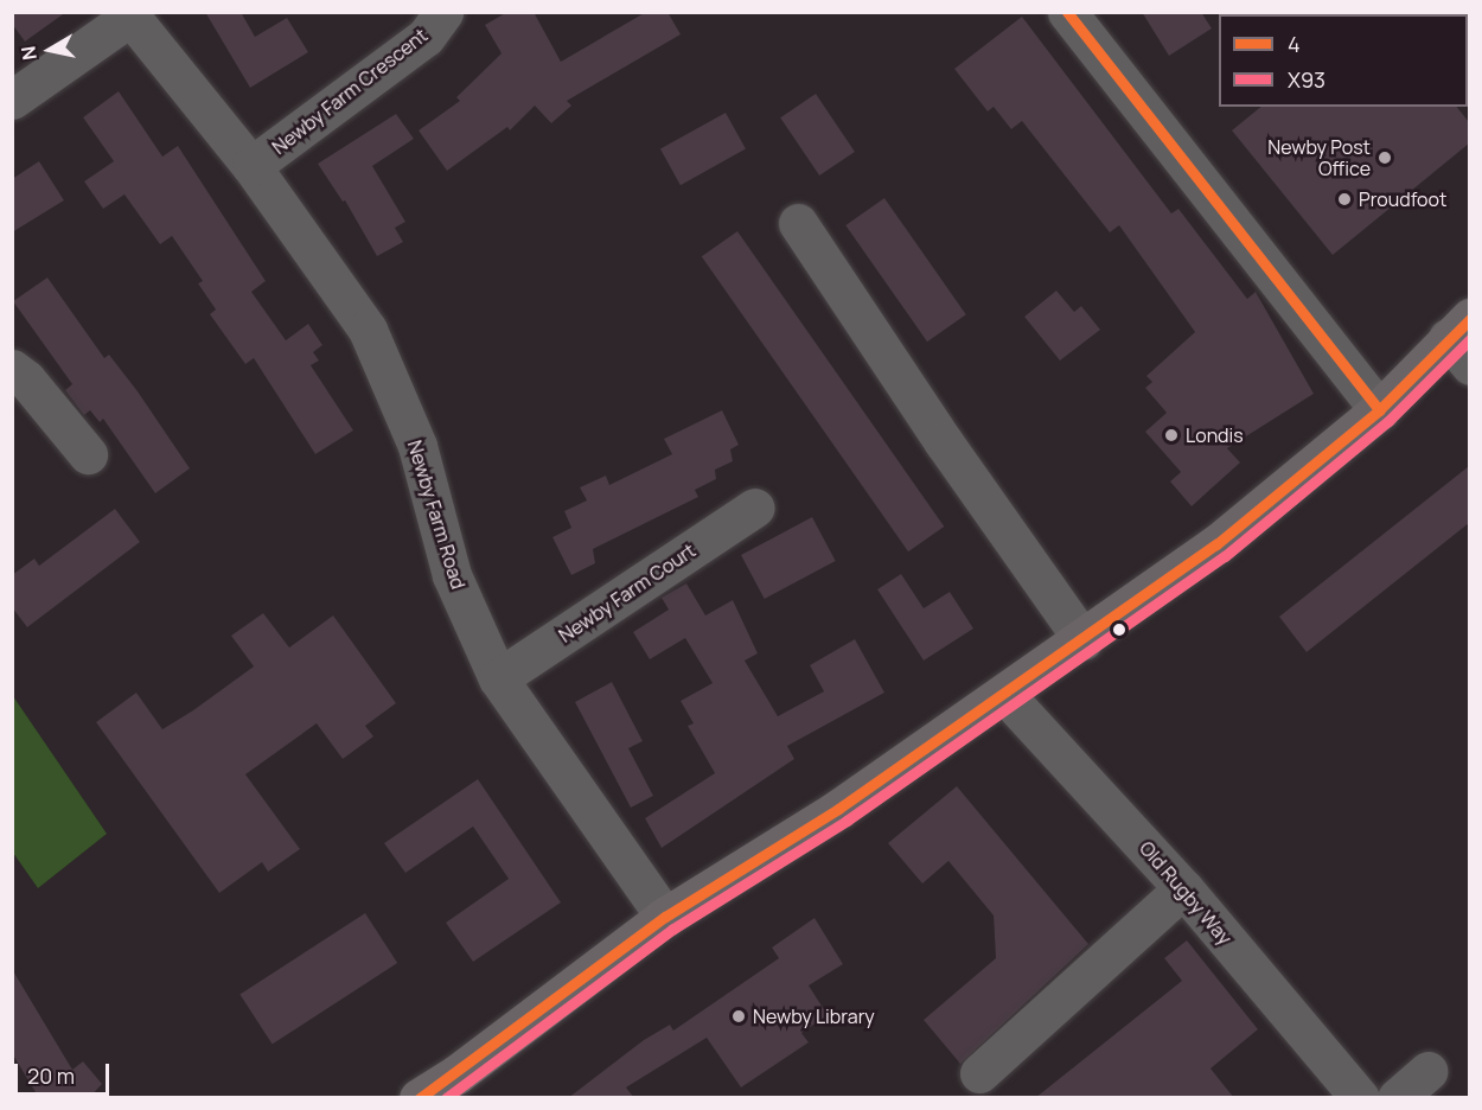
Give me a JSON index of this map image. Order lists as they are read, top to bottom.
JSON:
{
  "streets": {
    "street": [
      "Newby Farm Crescent",
      "Newby Farm Road",
      "Newby Farm Court",
      "Old Rugby Way"
    ]
  },
  "crossings": [
    ["Newby Farm Crescent", "Newby Farm Road"],
    ["Newby Farm Road", "Newby Farm Court"]
  ],
  "places": [
    "Newby Post Office",
    "Proudfoot",
    "Londis",
    "Newby Library"
  ],
  "lines": ["transit line 4", "transit line X93"],
  "legend": ["4", "X93"],
  "scale_bar": "20 m",
  "north": "left"
}
